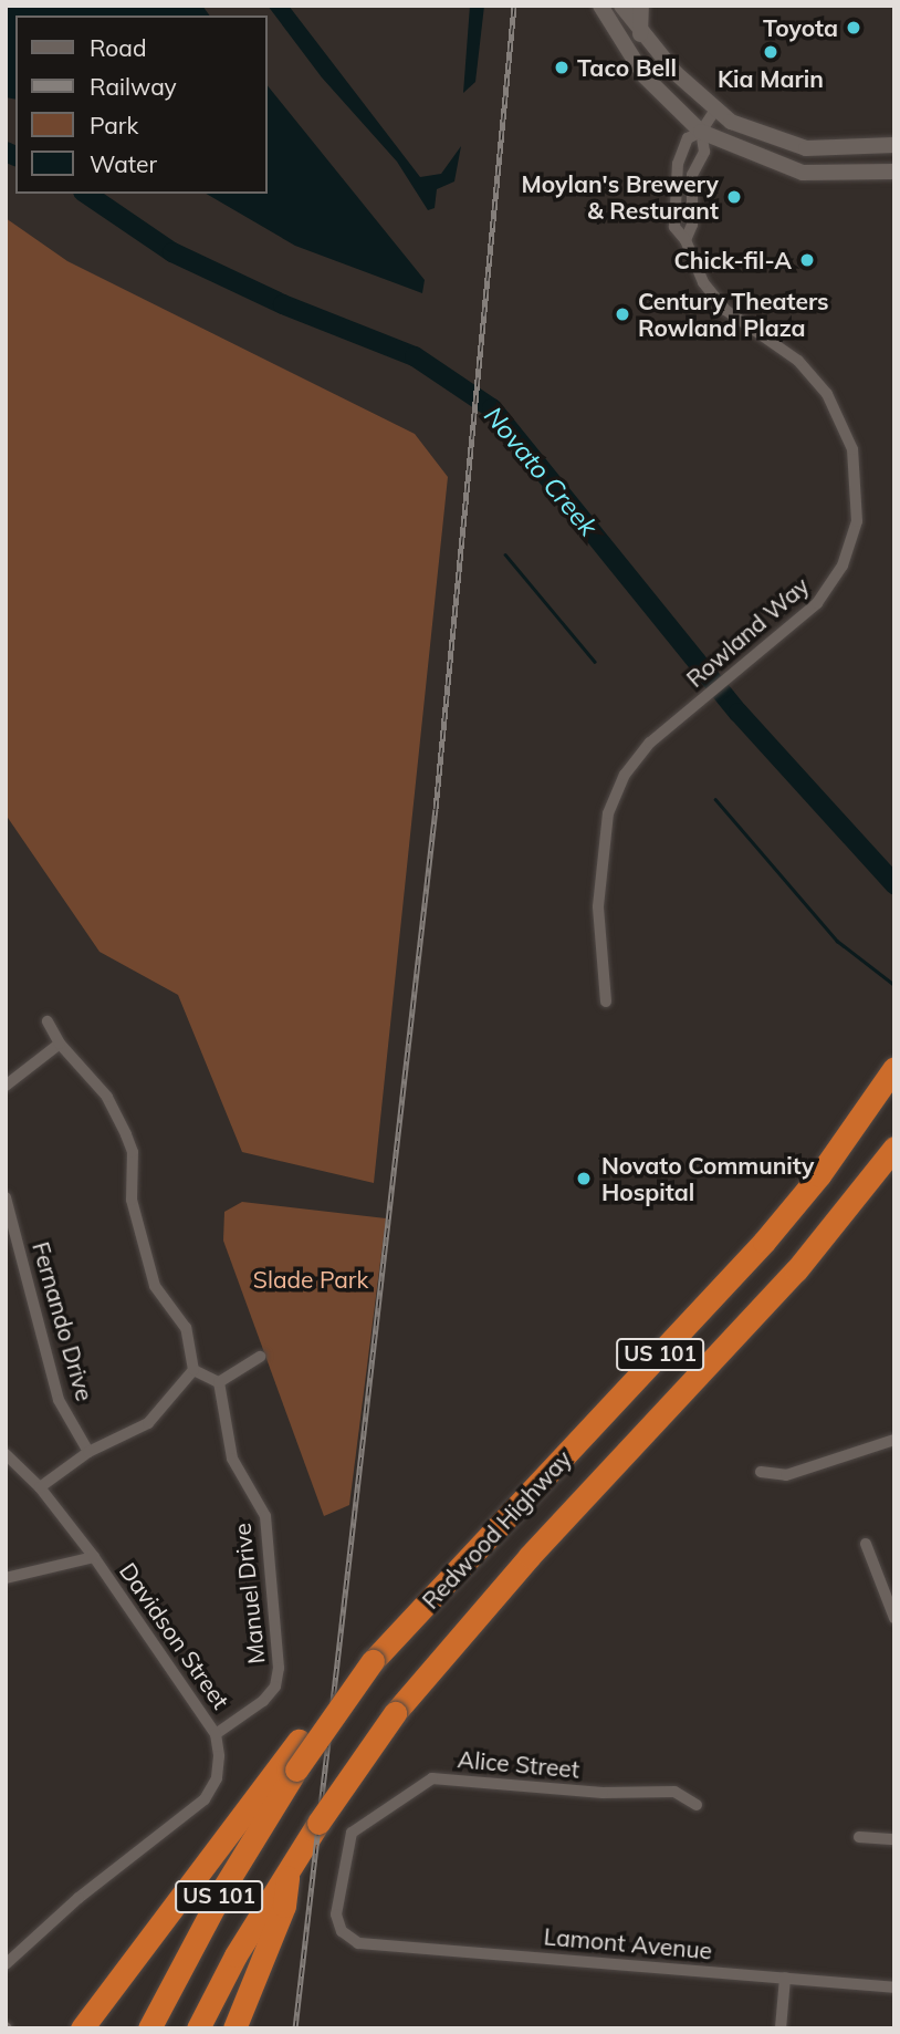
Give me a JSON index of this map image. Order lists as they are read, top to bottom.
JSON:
{
  "streets": {
    "highway": ["US 101", "Redwood Highway"],
    "street": [
      "Rowland Way",
      "Fernando Drive",
      "Manuel Drive",
      "Davidson Street",
      "Alice Street",
      "Lamont Avenue"
    ]
  },
  "crossings": [
    ["Manuel Drive", "Davidson Street"],
    ["Alice Street", "Lamont Avenue"]
  ],
  "water": ["Novato Creek"],
  "parks": ["Slade Park"],
  "places": [
    "Toyota",
    "Kia Marin",
    "Taco Bell",
    "Moylan's Brewery & Resturant",
    "Chick-fil-A",
    "Century Theaters Rowland Plaza",
    "Novato Community Hospital"
  ],
  "legend": [
    "Road",
    "Railway",
    "Park",
    "Water"
  ]
}
